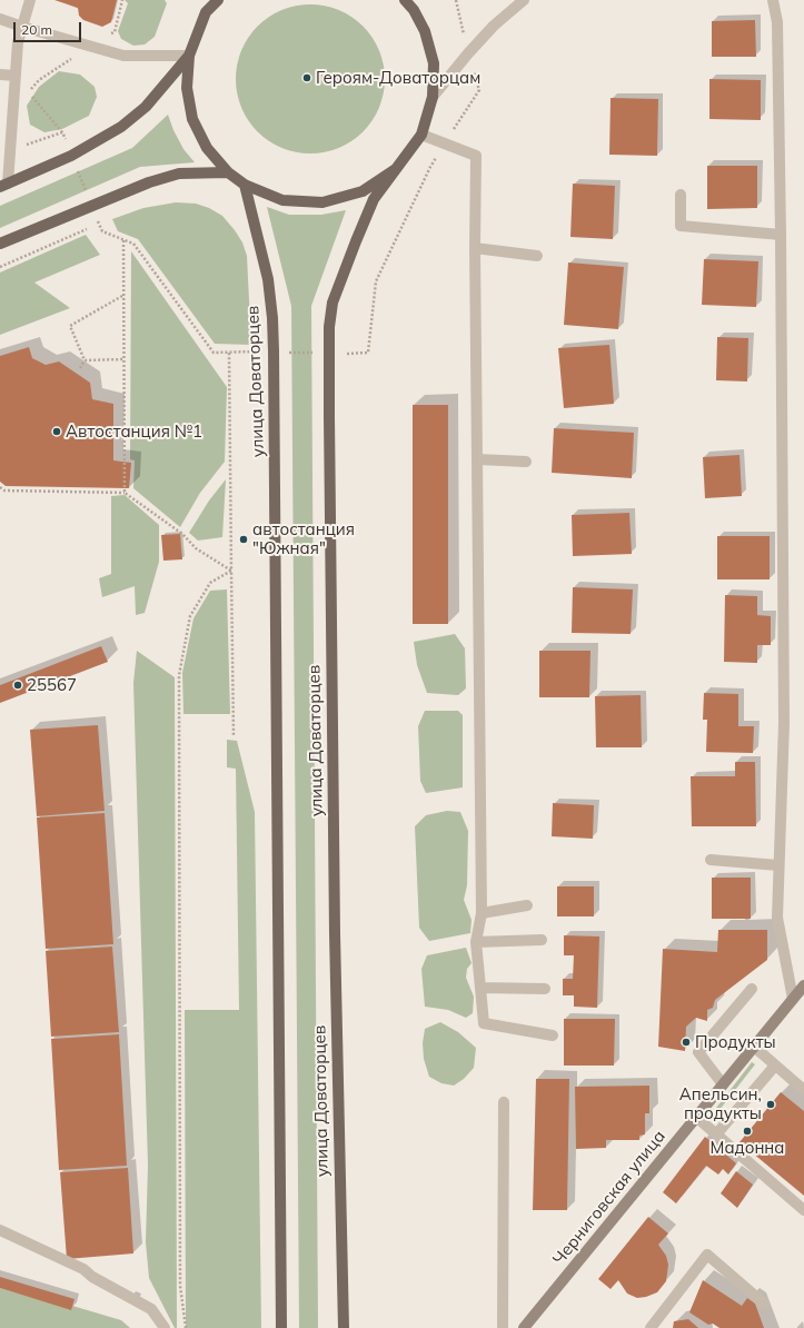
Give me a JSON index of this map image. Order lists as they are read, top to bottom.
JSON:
{
  "streets": {
    "main road": ["улица Доваторцев"],
    "street": ["Черниговская улица"]
  },
  "places": [
    "Героям-Доваторцам",
    "Автостанция №1",
    "автостанция \"Южная\"",
    "25567",
    "Продукты",
    "Апельсин, продукты",
    "Мадонна"
  ],
  "scale_bar": "20 m"
}
